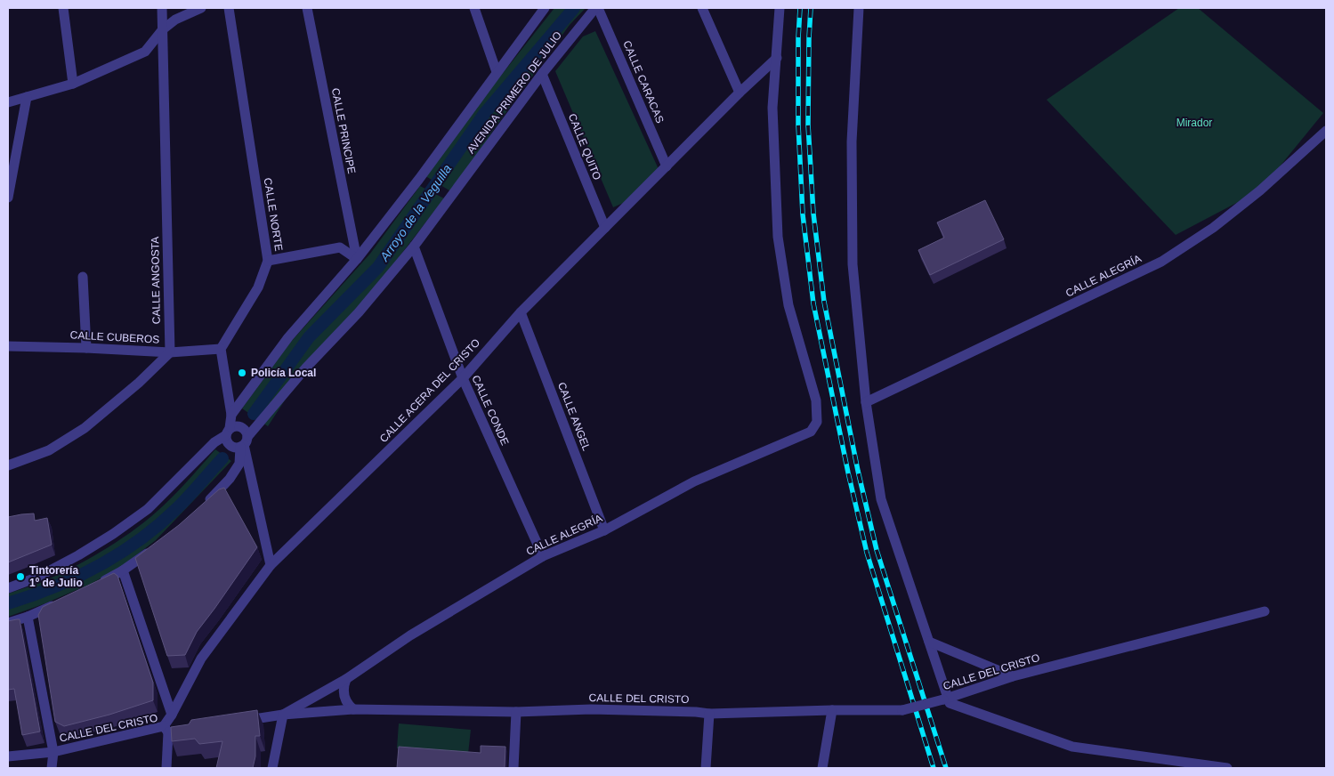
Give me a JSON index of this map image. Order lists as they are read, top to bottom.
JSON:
{
  "streets": {
    "street": [
      "CALLE CARACAS",
      "AVENIDA PRIMERO DE JULIO",
      "CALLE PRINCIPE",
      "CALLE QUITO",
      "CALLE NORTE",
      "CALLE ALEGRÍA",
      "CALLE ANGOSTA",
      "CALLE CUBEROS",
      "CALLE ACERA DEL CRISTO",
      "CALLE CONDE",
      "CALLE ANGEL",
      "CALLE DEL CRISTO"
    ]
  },
  "crossings": [
    ["CALLE CARACAS", "AVENIDA PRIMERO DE JULIO"],
    ["CALLE CARACAS", "CALLE ACERA DEL CRISTO"],
    ["AVENIDA PRIMERO DE JULIO", "CALLE QUITO"],
    ["AVENIDA PRIMERO DE JULIO", "CALLE CONDE"],
    ["CALLE QUITO", "CALLE ACERA DEL CRISTO"],
    ["CALLE NORTE", "CALLE CUBEROS"],
    ["CALLE ALEGRÍA", "CALLE ACERA DEL CRISTO"],
    ["CALLE ALEGRÍA", "CALLE CONDE"],
    ["CALLE ALEGRÍA", "CALLE ANGEL"],
    ["CALLE ALEGRÍA", "CALLE DEL CRISTO"],
    ["CALLE ANGOSTA", "CALLE CUBEROS"],
    ["CALLE ACERA DEL CRISTO", "CALLE CONDE"],
    ["CALLE ACERA DEL CRISTO", "CALLE ANGEL"],
    ["CALLE ACERA DEL CRISTO", "CALLE DEL CRISTO"]
  ],
  "water": ["Arroyo de la Veguilla"],
  "parks": ["Mirador"],
  "places": ["Policía Local", "Tintorería 1º de Julio"]
}
